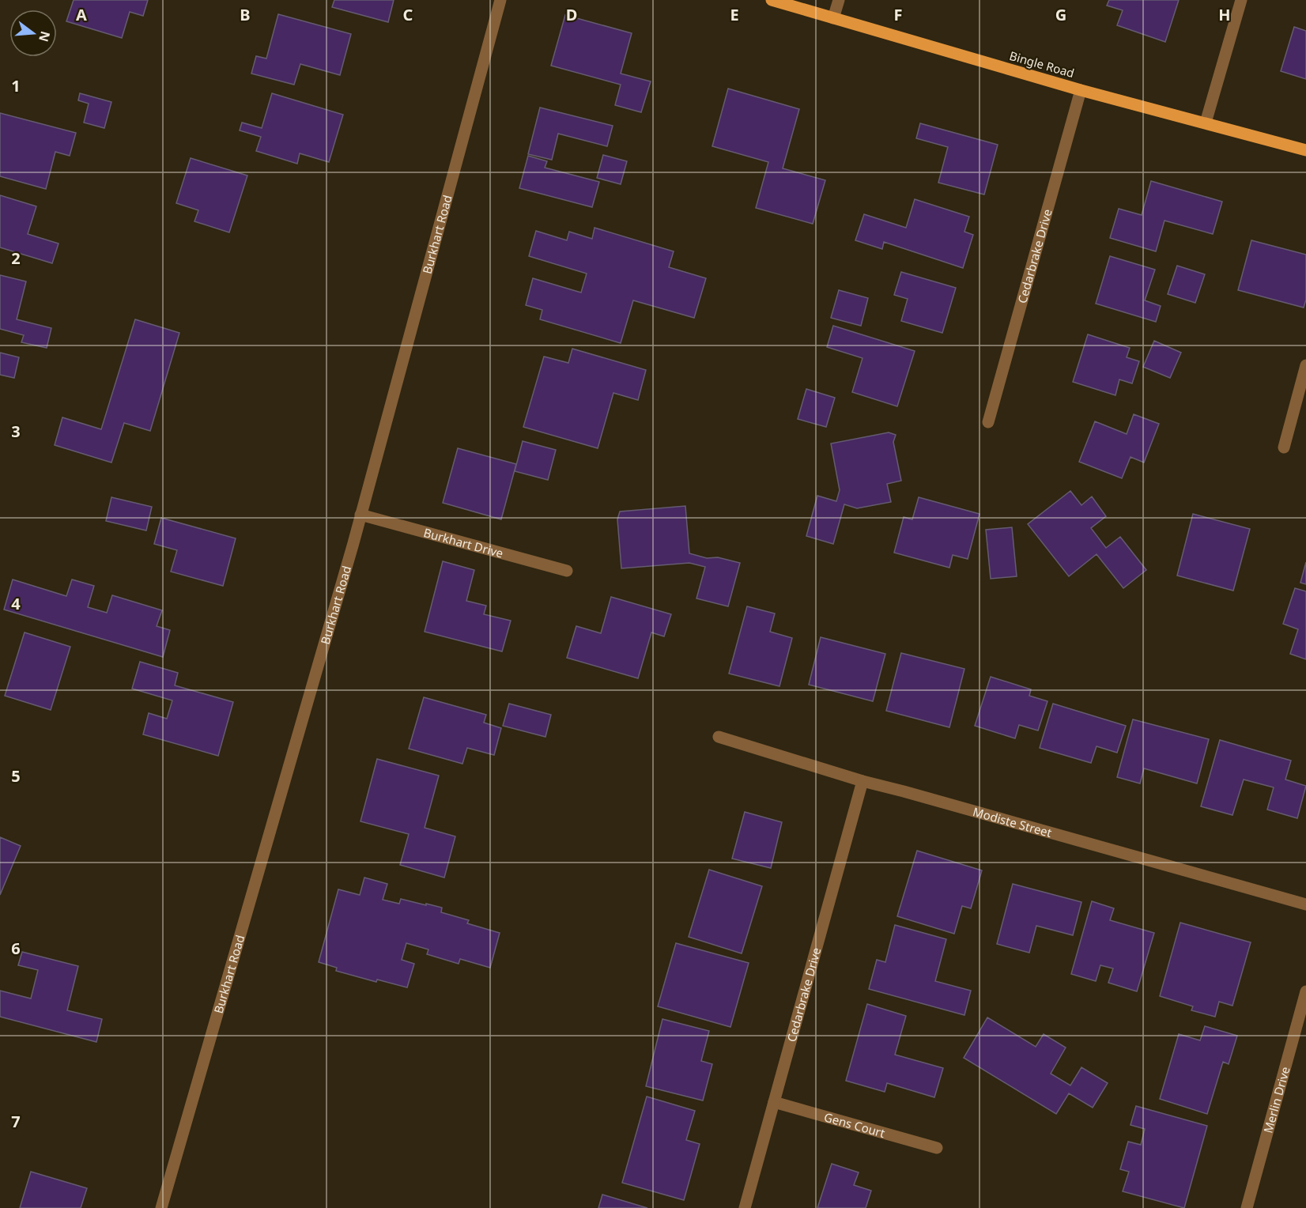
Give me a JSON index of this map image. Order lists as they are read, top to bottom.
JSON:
{
  "streets": {
    "main road": ["Bingle Road"],
    "street": [
      "Burkhart Road",
      "Cedarbrake Drive",
      "Burkhart Drive",
      "Modiste Street",
      "Merlin Drive",
      "Gens Court"
    ]
  },
  "crossings": [
    ["Bingle Road", "Cedarbrake Drive"],
    ["Burkhart Road", "Burkhart Drive"],
    ["Cedarbrake Drive", "Modiste Street"],
    ["Cedarbrake Drive", "Gens Court"]
  ],
  "north": "right",
  "grid": {
    "columns": [
      "A",
      "B",
      "C",
      "D",
      "E",
      "F",
      "G",
      "H"
    ],
    "rows": [
      "1",
      "2",
      "3",
      "4",
      "5",
      "6",
      "7"
    ]
  }
}
